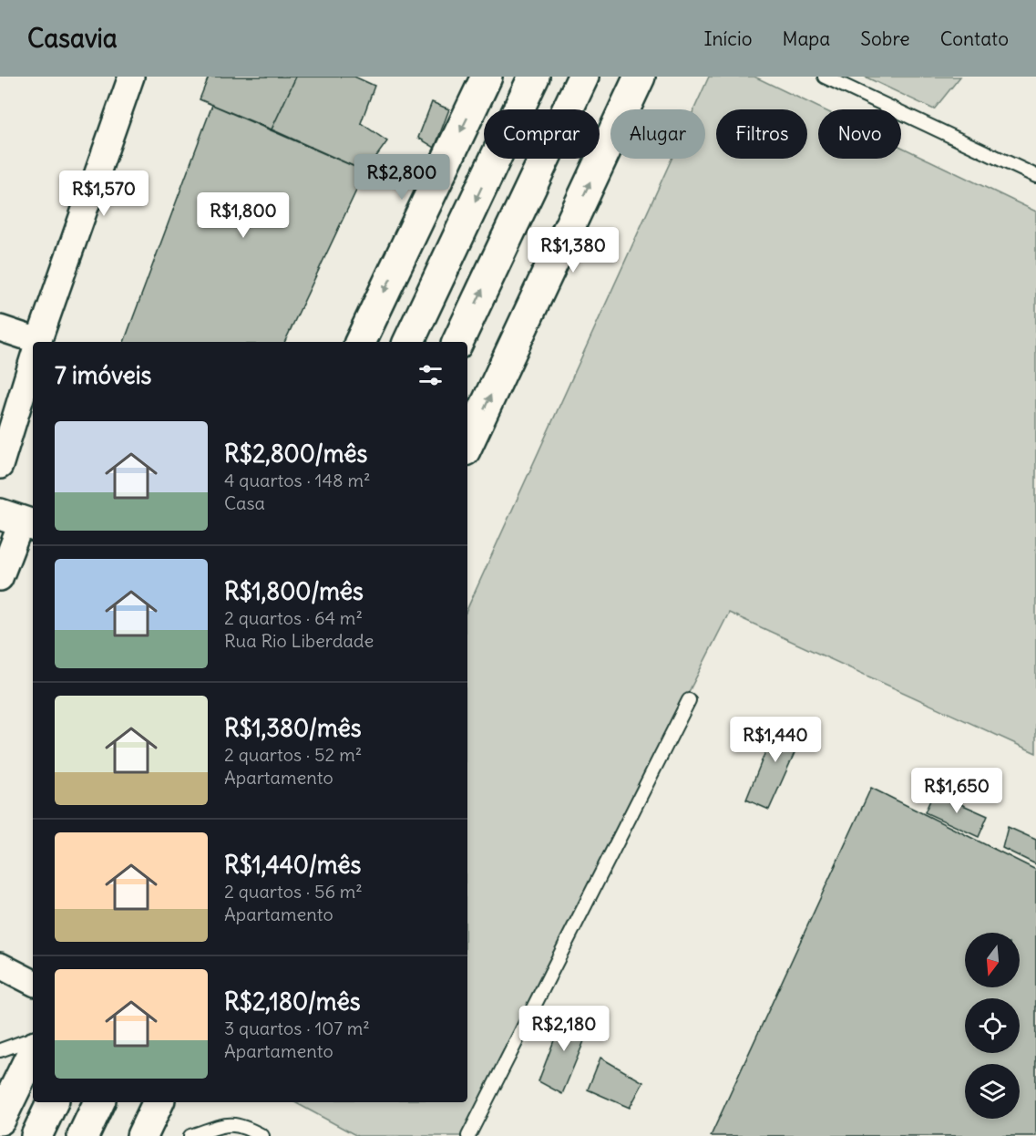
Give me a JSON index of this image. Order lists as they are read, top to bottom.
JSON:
{
  "north": "bottom",
  "page": {
    "header": "Casavia",
    "nav": [
      "Início",
      "Mapa",
      "Sobre",
      "Contato"
    ],
    "chip": [
      "Comprar",
      "Alugar",
      "Filtros",
      "Novo"
    ],
    "price": [
      "R$2,800",
      "R$1,570",
      "R$1,800",
      "R$1,380",
      "R$1,440",
      "R$1,650",
      "R$2,180"
    ],
    "heading": "7 imóveis",
    "list": [
      {
        "name": "R$2,800/mês",
        "note": "4 quartos · 148 m² · Casa"
      },
      {
        "name": "R$1,800/mês",
        "note": "2 quartos · 64 m² · Rua Rio Liberdade"
      },
      {
        "name": "R$1,380/mês",
        "note": "2 quartos · 52 m² · Apartamento"
      },
      {
        "name": "R$1,440/mês",
        "note": "2 quartos · 56 m² · Apartamento"
      },
      {
        "name": "R$2,180/mês",
        "note": "3 quartos · 107 m² · Apartamento"
      }
    ]
  }
}
